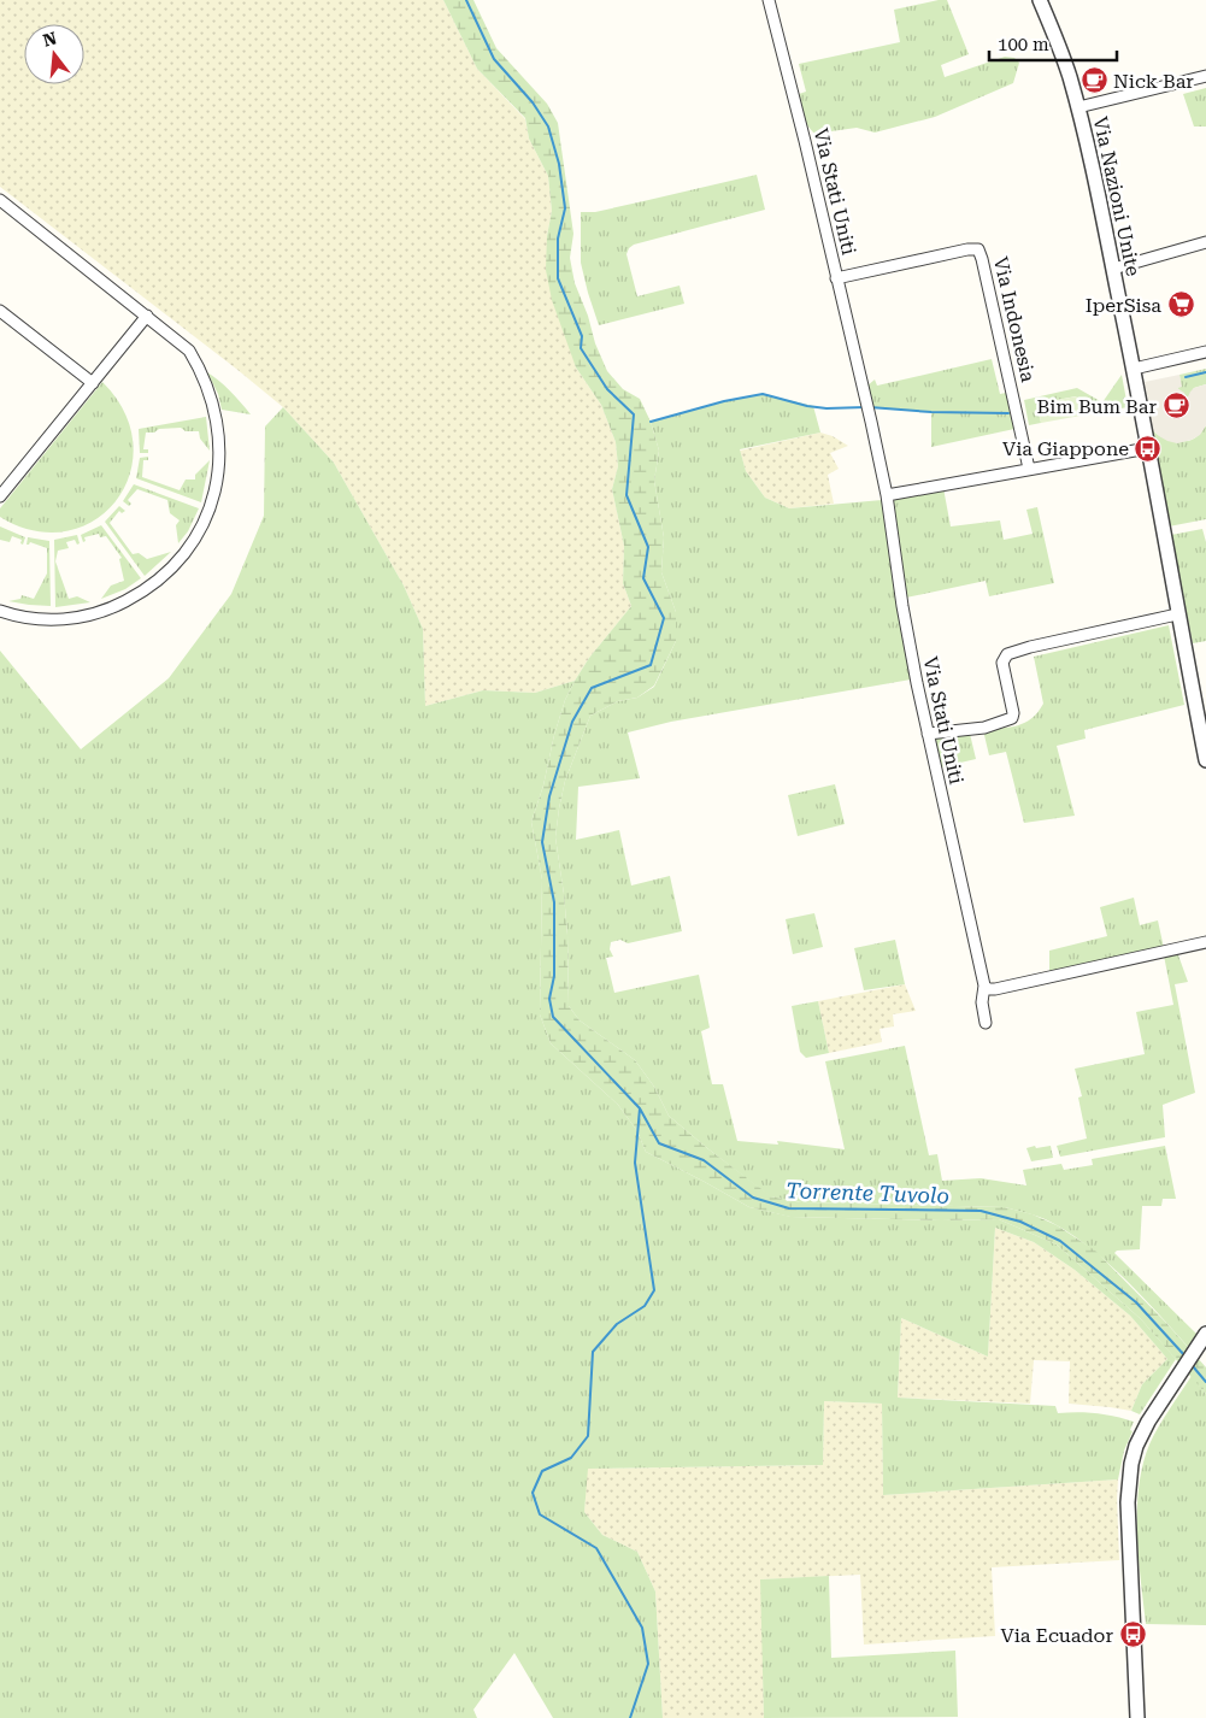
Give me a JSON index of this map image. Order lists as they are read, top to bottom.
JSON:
{
  "streets": {
    "street": ["Via Stati Uniti", "Via Nazioni Unite", "Via Indonesia"]
  },
  "crossings": [
    ["Via Stati Uniti", "Via Indonesia"]
  ],
  "water": ["Torrente Tuvolo"],
  "places": {
    "cafe": ["Nick Bar", "Bim Bum Bar"],
    "supermarket": ["IperSisa"],
    "bus stop": ["Via Giappone", "Via Ecuador"]
  },
  "scale_bar": "100 m",
  "north": "top"
}
